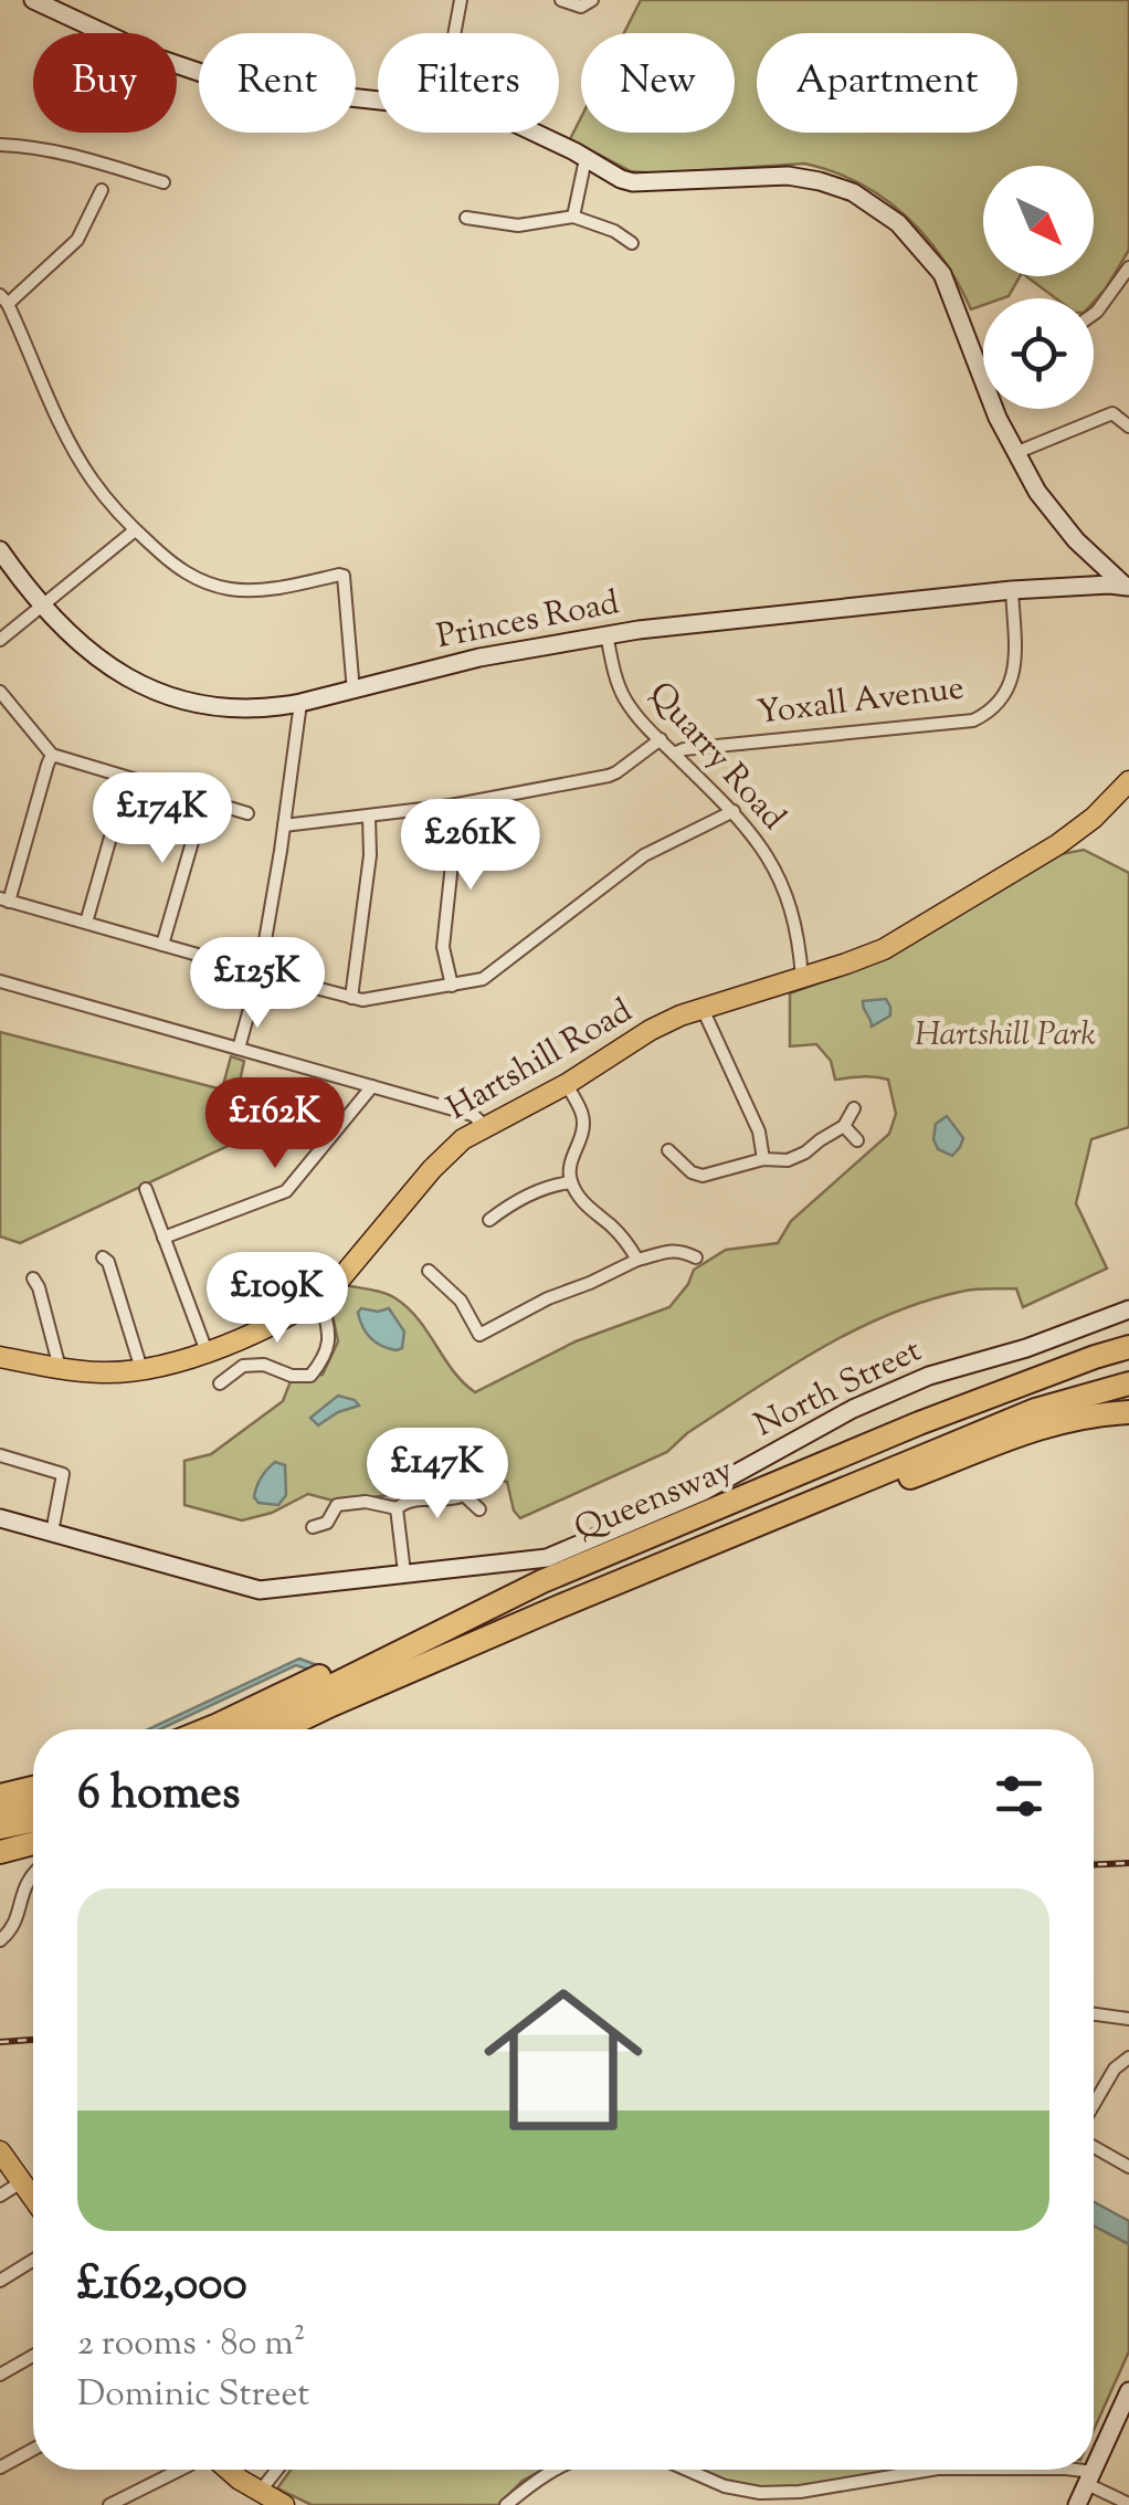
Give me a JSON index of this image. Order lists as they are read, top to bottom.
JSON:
{
  "streets": {
    "highway": ["Queensway"],
    "main road": ["Hartshill Road"],
    "street": [
      "Princes Road",
      "Yoxall Avenue",
      "Quarry Road",
      "North Street"
    ]
  },
  "crossings": [
    ["Princes Road", "Yoxall Avenue"],
    ["Princes Road", "Quarry Road"],
    ["Yoxall Avenue", "Quarry Road"],
    ["Quarry Road", "Hartshill Road"]
  ],
  "parks": ["Hartshill Park"],
  "north": "bottom right",
  "page": {
    "chip": [
      "Buy",
      "Rent",
      "Filters",
      "New",
      "Apartment"
    ],
    "price": [
      "£174K",
      "£261K",
      "£125K",
      "£162K",
      "£109K",
      "£147K"
    ],
    "heading": "6 homes",
    "list": [
      {
        "name": "£162,000",
        "note": "2 rooms · 80 m² · Dominic Street"
      }
    ]
  }
}
